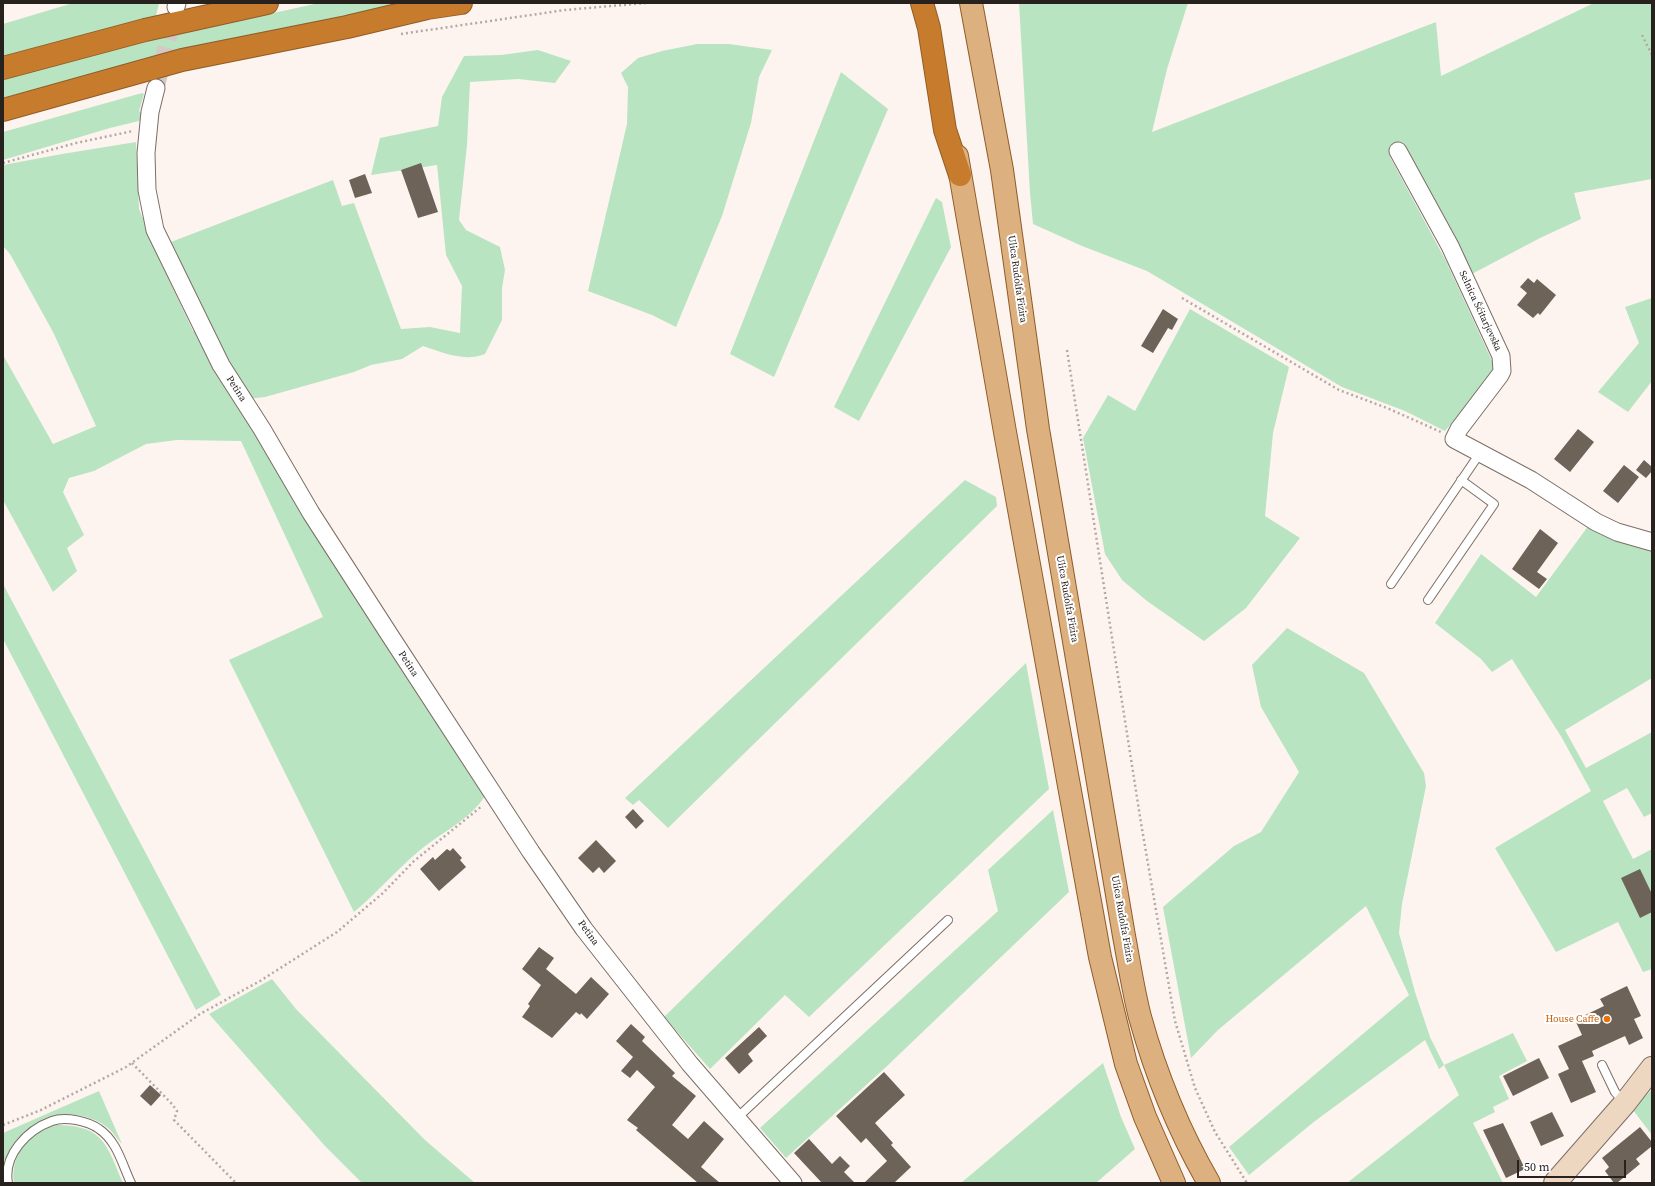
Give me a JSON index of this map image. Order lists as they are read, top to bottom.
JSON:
{
  "streets": {
    "main road": ["Ulica Rudolfa Fizira"],
    "street": ["Selnica Šćitarjevska", "Petina"]
  },
  "places": ["House Caffe"],
  "scale_bar": "50 m"
}
